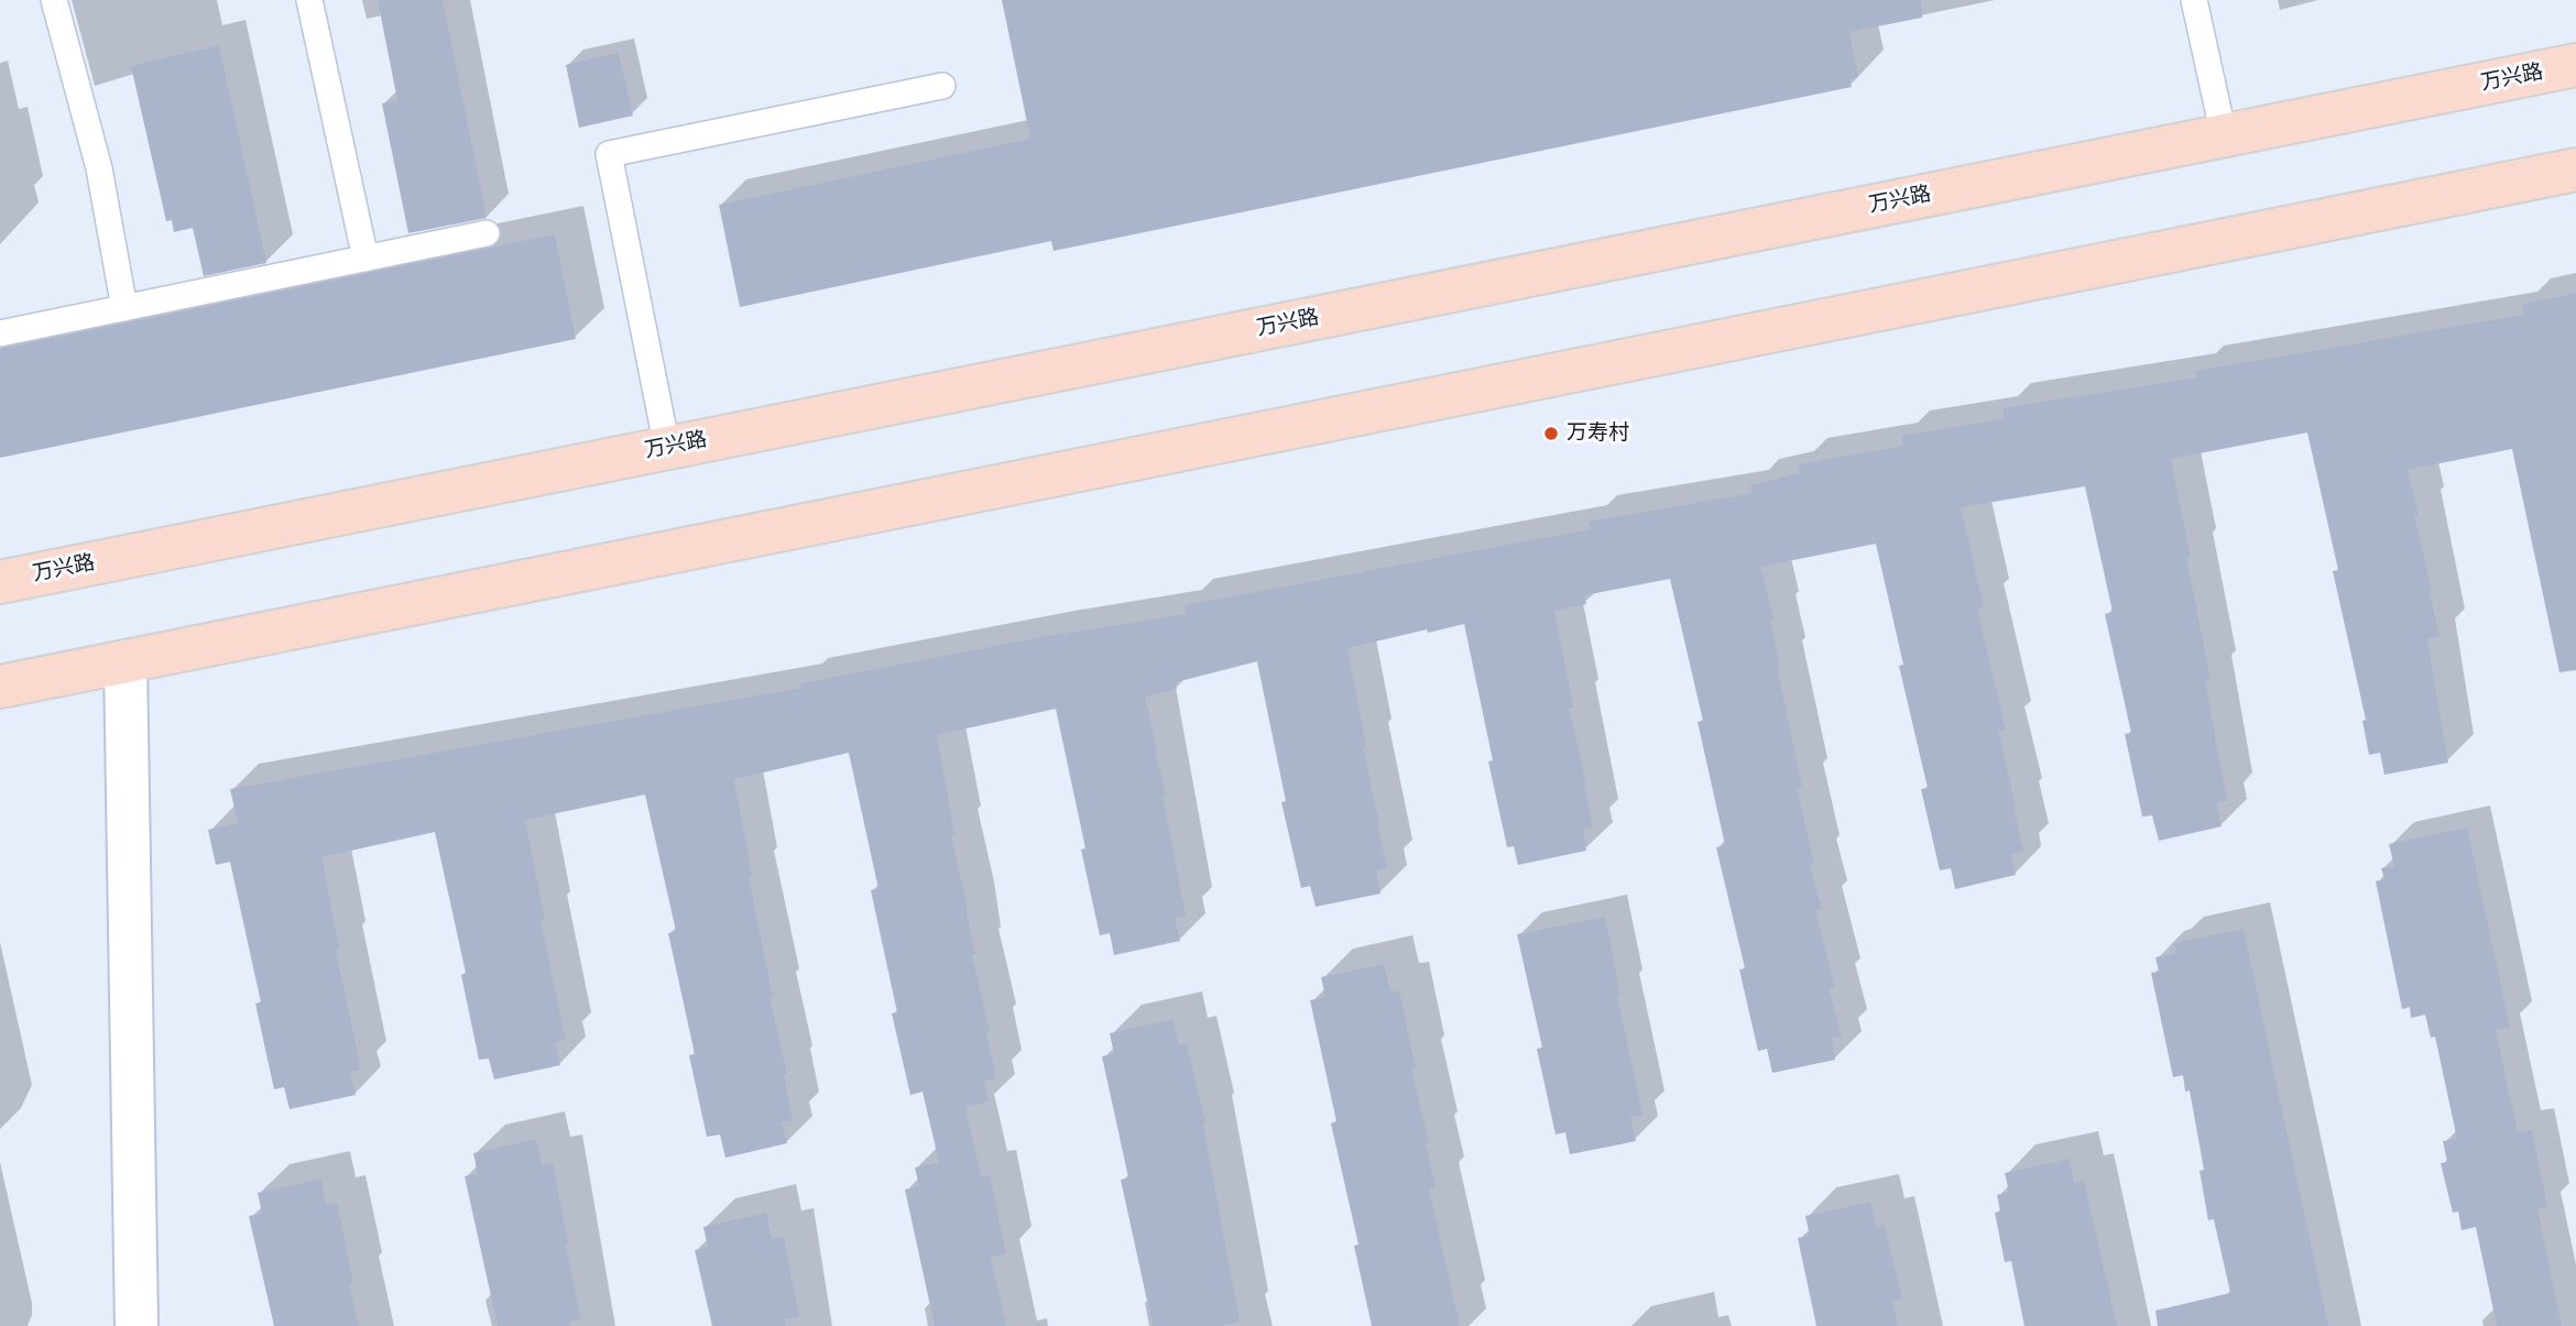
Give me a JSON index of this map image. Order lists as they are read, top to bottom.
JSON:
{
  "streets": {
    "main road": ["万兴路"]
  },
  "places": ["万寿村"]
}
